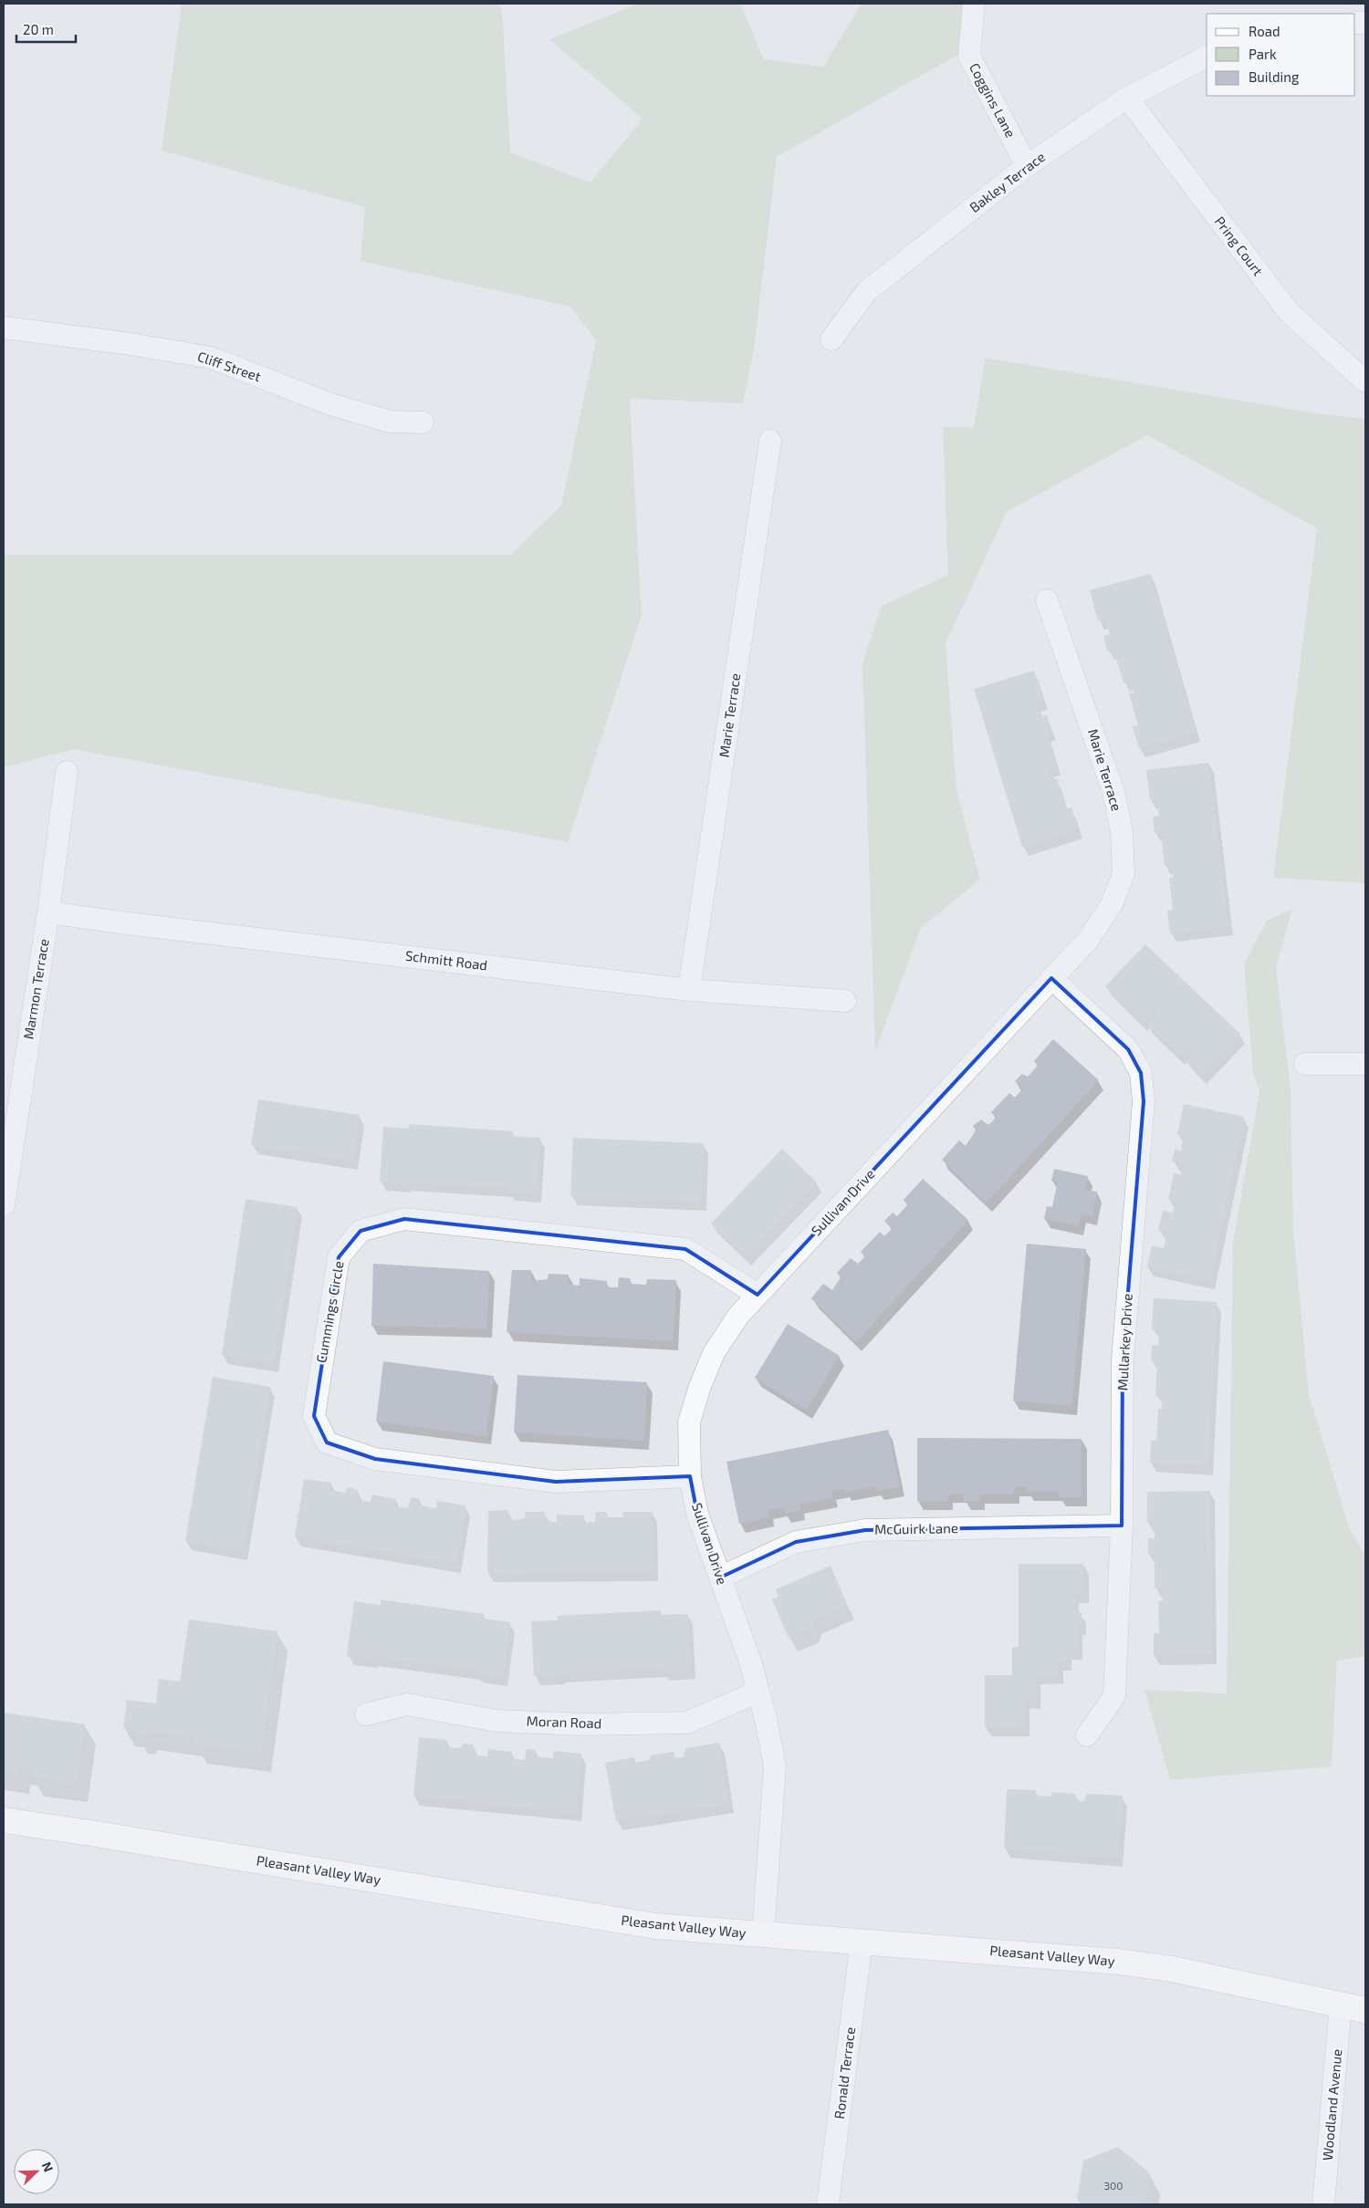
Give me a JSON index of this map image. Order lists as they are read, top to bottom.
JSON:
{
  "streets": {
    "main road": ["Pleasant Valley Way"],
    "street": [
      "Coggins Lane",
      "Bakley Terrace",
      "Pring Court",
      "Cliff Street",
      "Marie Terrace",
      "Schmitt Road",
      "Marmon Terrace",
      "Sullivan Drive",
      "Cummings Circle",
      "Mullarkey Drive",
      "McGuirk Lane",
      "Moran Road",
      "Ronald Terrace",
      "Woodland Avenue"
    ]
  },
  "crossings": [
    ["Coggins Lane", "Bakley Terrace"],
    ["Bakley Terrace", "Pring Court"],
    ["Marie Terrace", "Schmitt Road"],
    ["Marie Terrace", "Sullivan Drive"],
    ["Marie Terrace", "Mullarkey Drive"],
    ["Schmitt Road", "Marmon Terrace"],
    ["Sullivan Drive", "Cummings Circle"],
    ["Sullivan Drive", "Mullarkey Drive"],
    ["Sullivan Drive", "McGuirk Lane"],
    ["Sullivan Drive", "Moran Road"],
    ["Sullivan Drive", "Pleasant Valley Way"],
    ["Mullarkey Drive", "McGuirk Lane"],
    ["Pleasant Valley Way", "Ronald Terrace"],
    ["Pleasant Valley Way", "Woodland Avenue"]
  ],
  "house_numbers": ["300"],
  "legend": ["Road", "Park", "Building"],
  "scale_bar": "20 m",
  "north": "top right"
}
